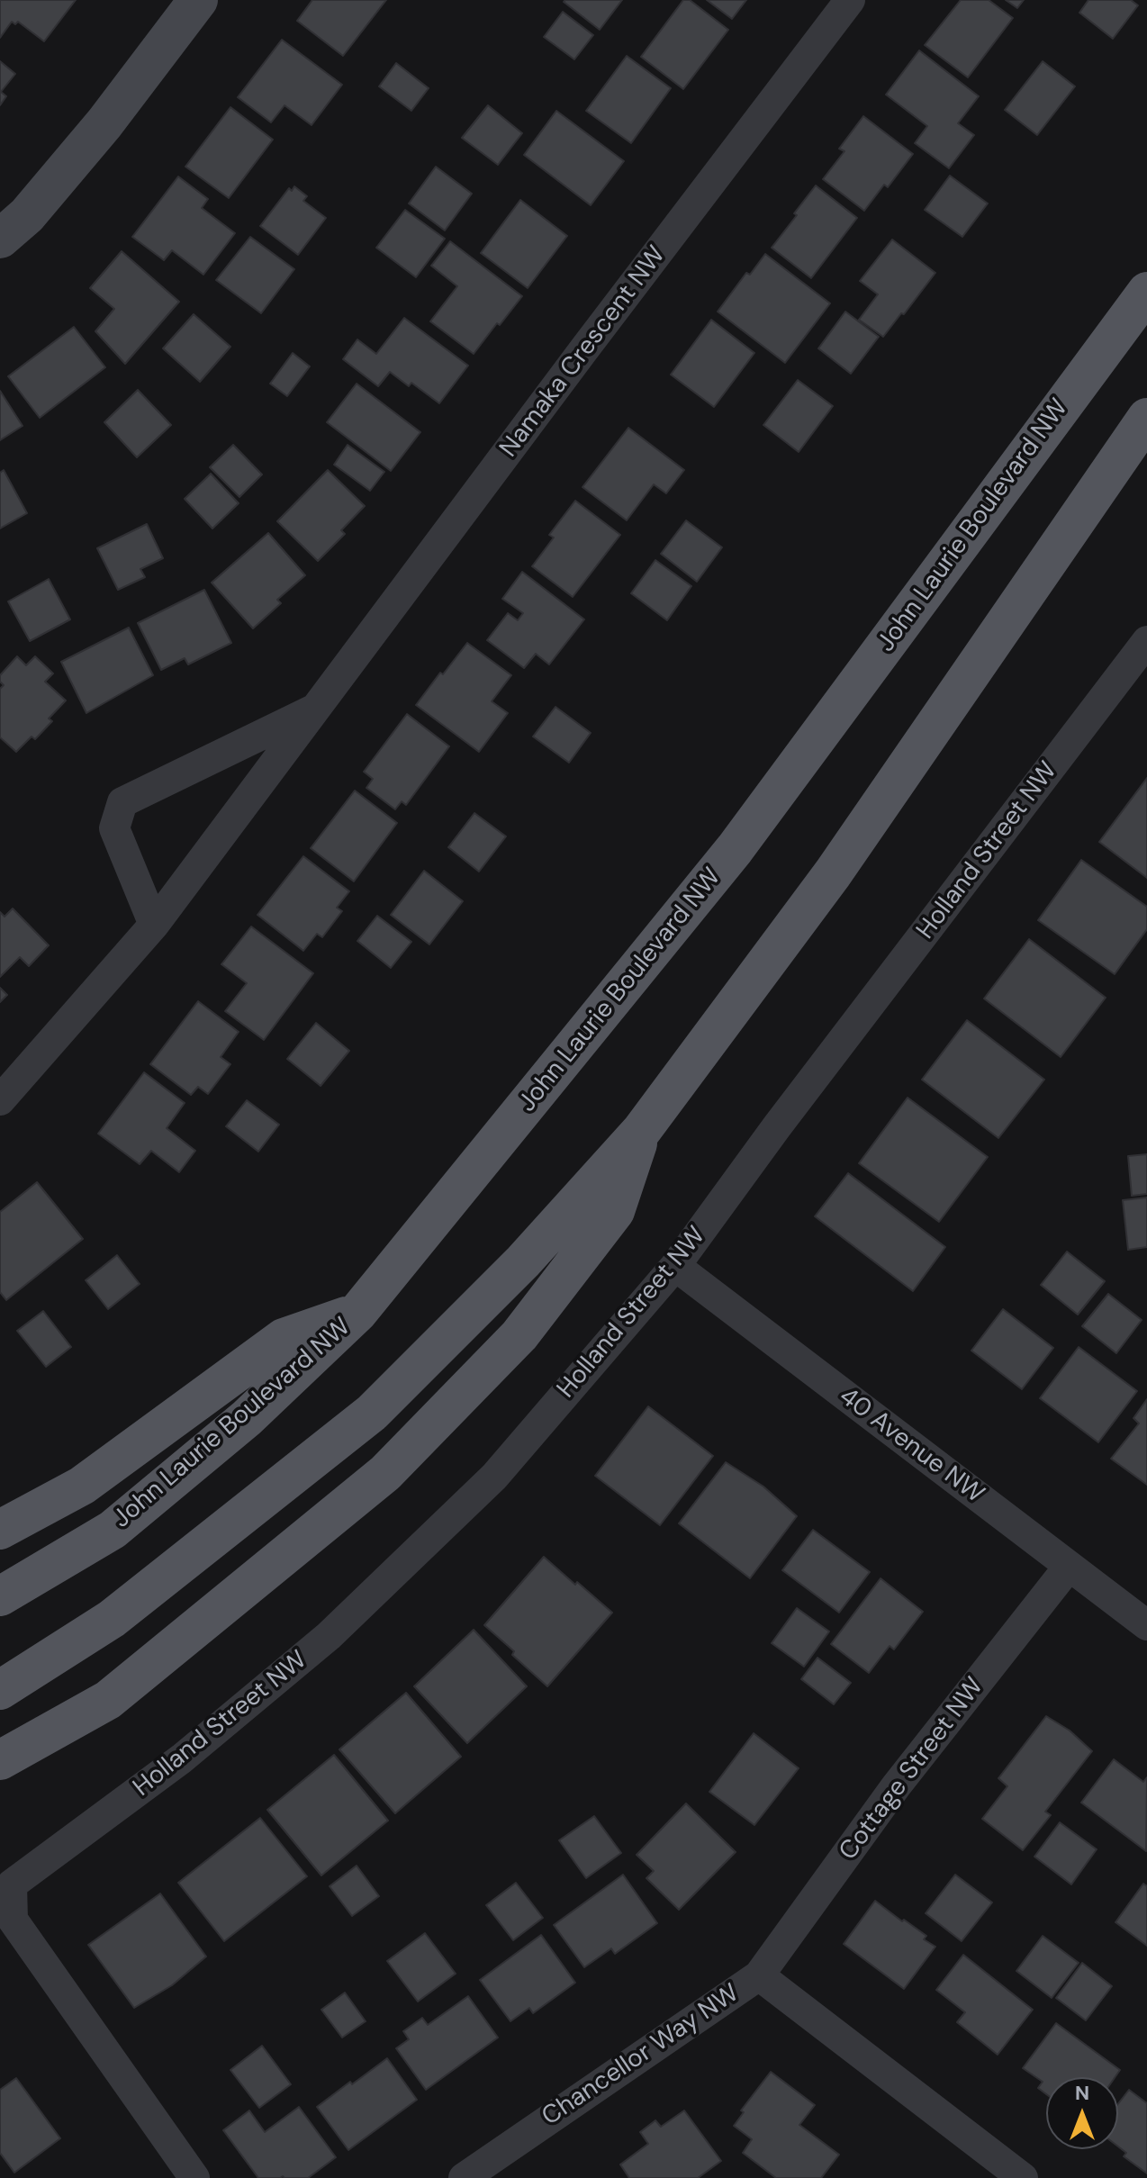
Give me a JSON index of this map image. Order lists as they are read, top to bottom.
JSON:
{
  "streets": {
    "main road": ["John Laurie Boulevard NW"],
    "street": [
      "Namaka Crescent NW",
      "Holland Street NW",
      "40 Avenue NW",
      "Cottage Street NW",
      "Chancellor Way NW"
    ]
  },
  "crossings": [
    ["Holland Street NW", "40 Avenue NW"],
    ["40 Avenue NW", "Cottage Street NW"],
    ["Cottage Street NW", "Chancellor Way NW"]
  ],
  "north": "top"
}
